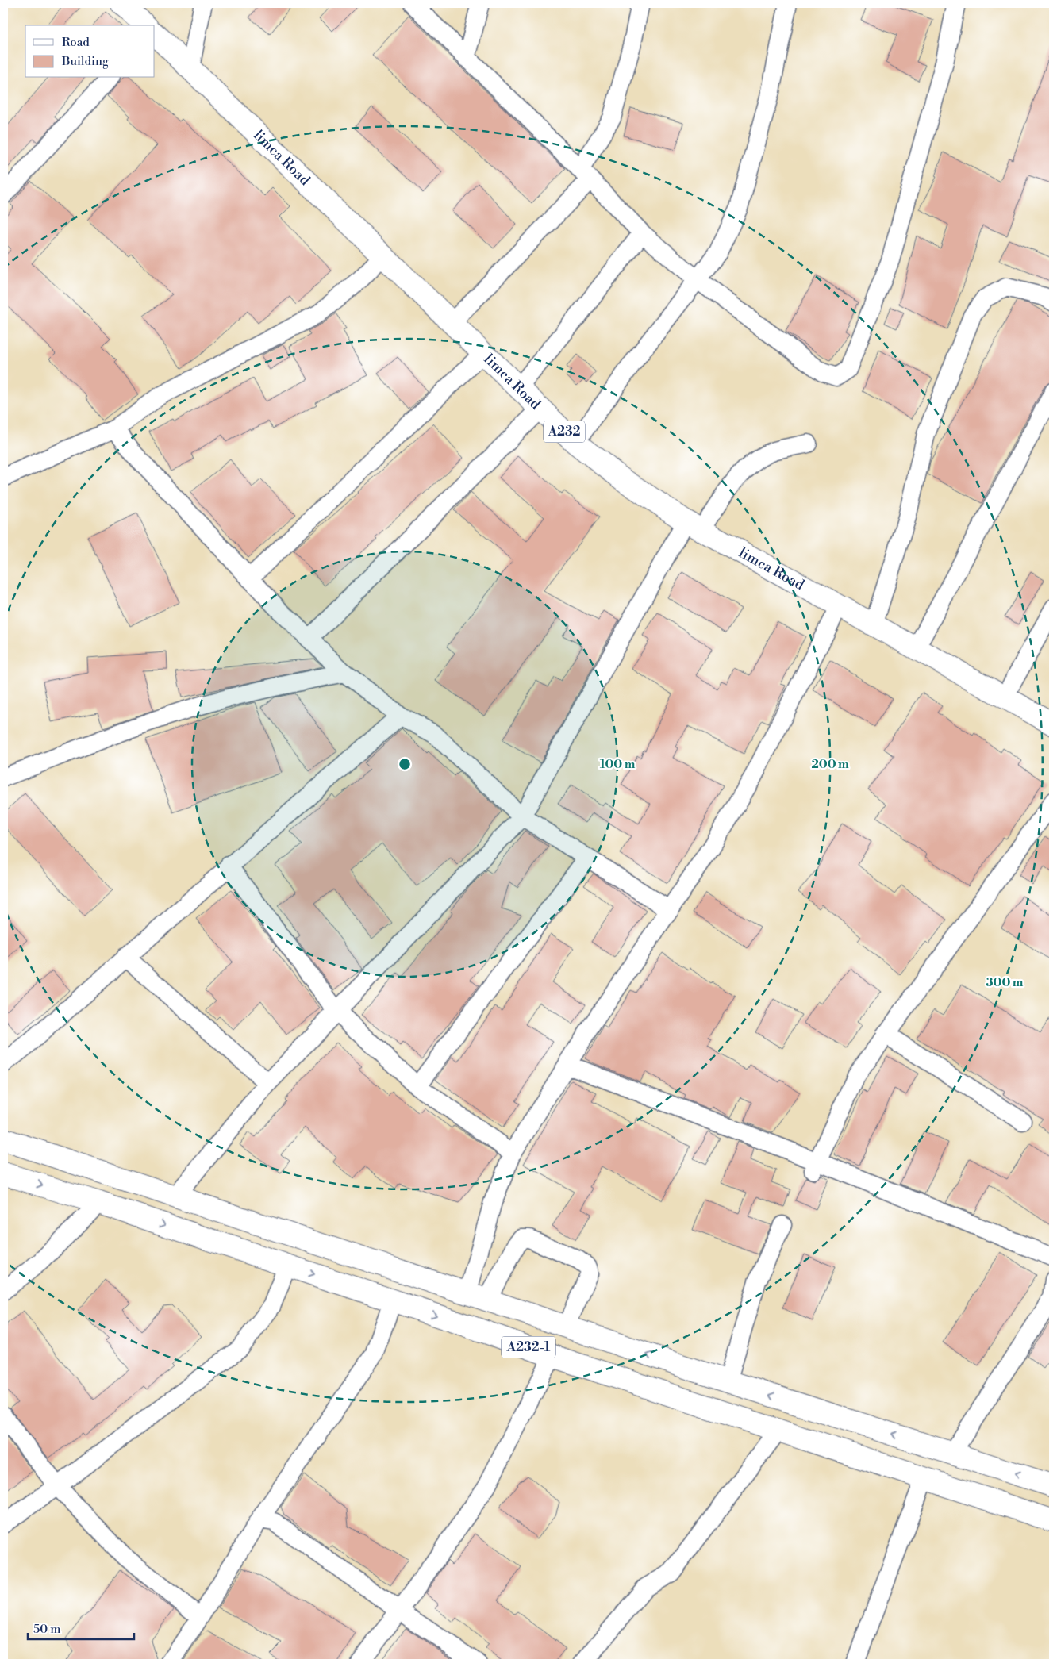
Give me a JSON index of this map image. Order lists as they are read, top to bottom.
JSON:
{
  "streets": {
    "main road": ["limca Road", "A232", "A232-1"]
  },
  "legend": ["Road", "Building"],
  "scale_bar": "50 m",
  "rings": ["100 m", "200 m", "300 m"]
}
